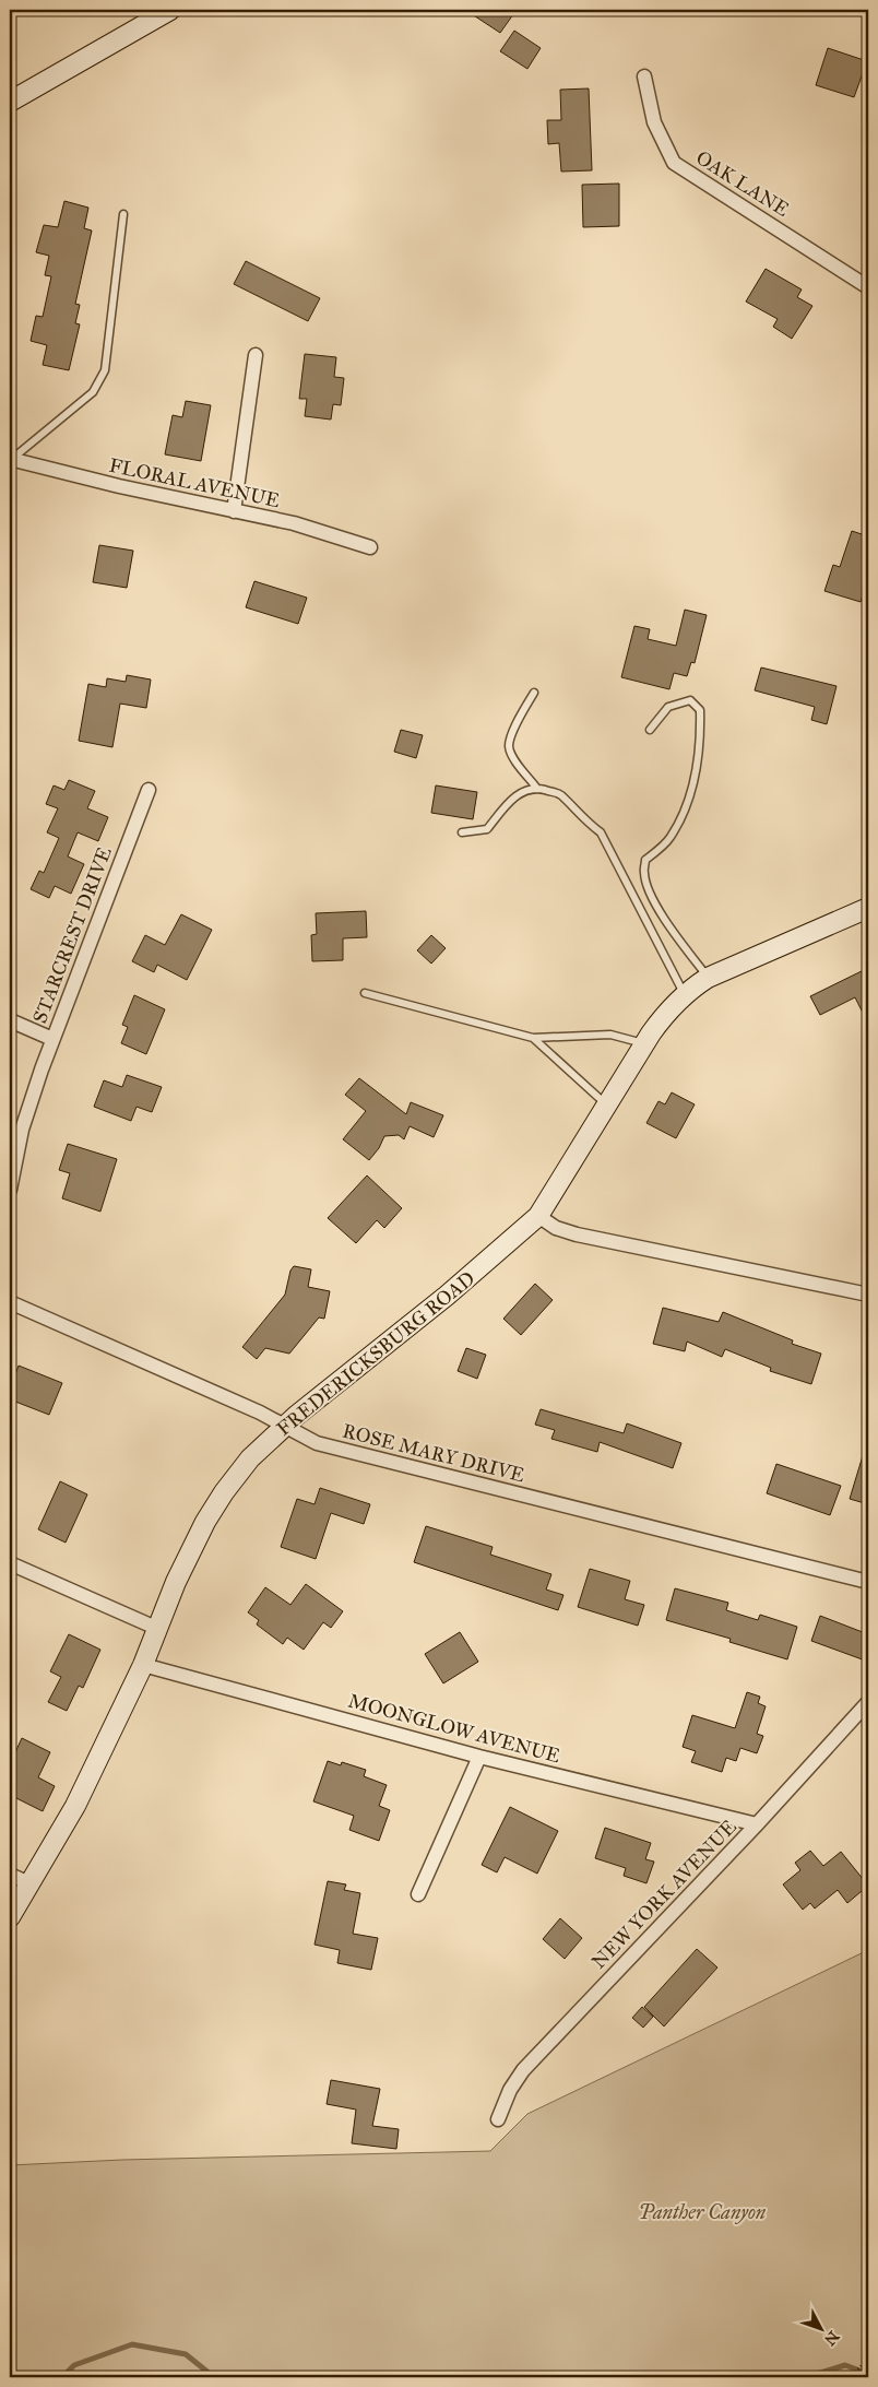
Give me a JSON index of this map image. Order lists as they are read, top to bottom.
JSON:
{
  "streets": {
    "street": [
      "OAK LANE",
      "FLORAL AVENUE",
      "STARCREST DRIVE",
      "FREDERICKSBURG ROAD",
      "ROSE MARY DRIVE",
      "MOONGLOW AVENUE",
      "NEW YORK AVENUE"
    ]
  },
  "crossings": [
    ["FREDERICKSBURG ROAD", "ROSE MARY DRIVE"],
    ["FREDERICKSBURG ROAD", "MOONGLOW AVENUE"],
    ["MOONGLOW AVENUE", "NEW YORK AVENUE"]
  ],
  "parks": ["Panther Canyon"],
  "north": "bottom right"
}
